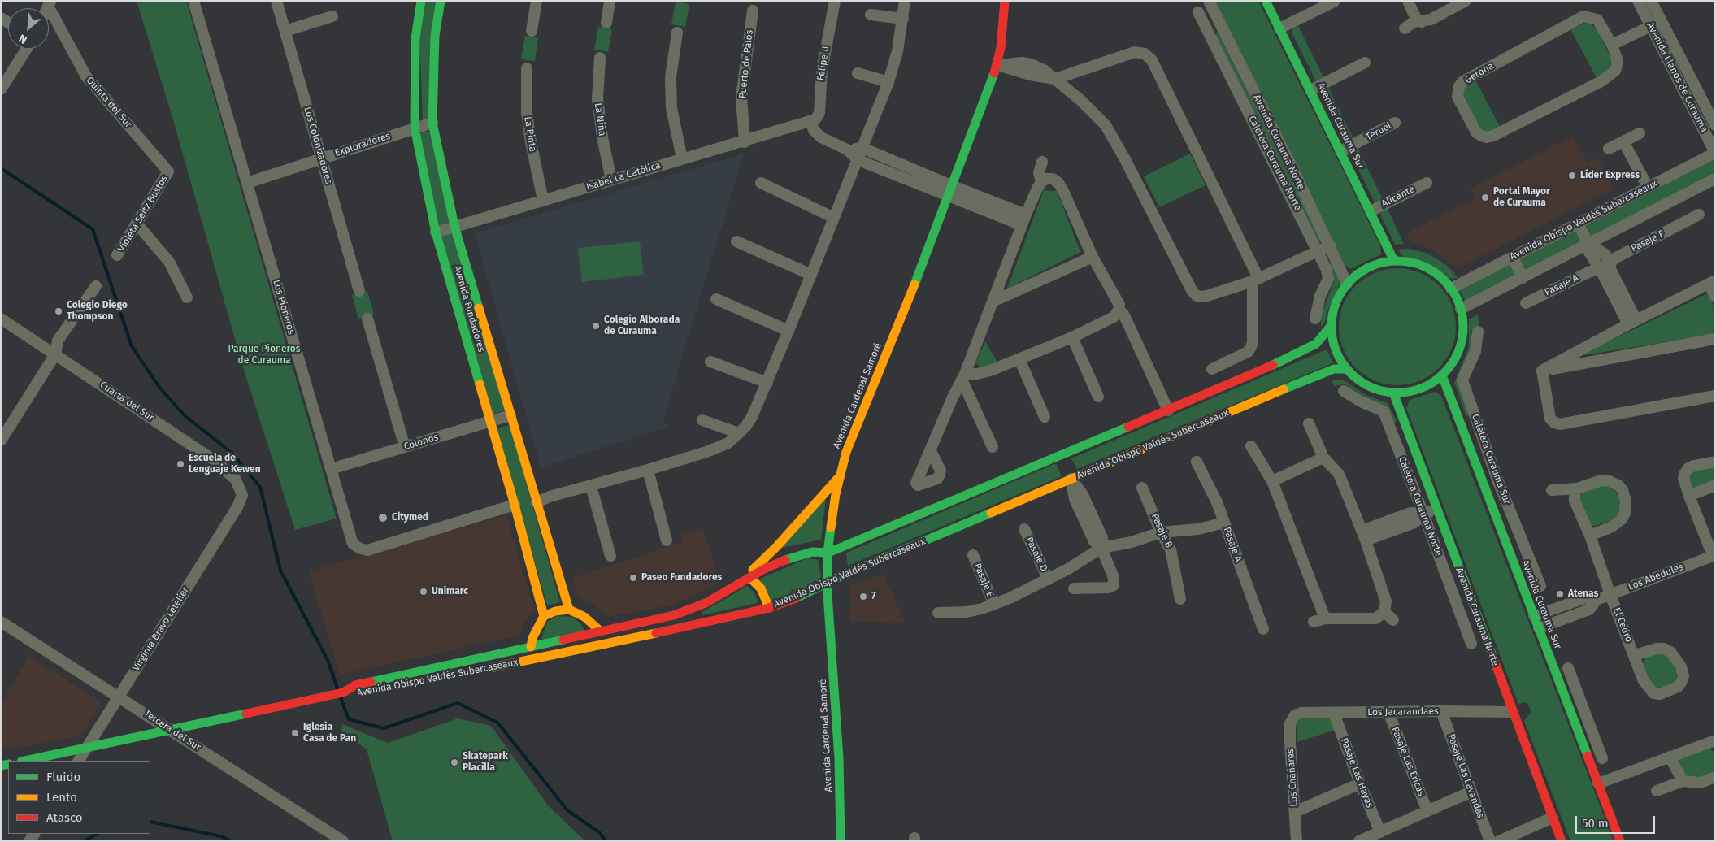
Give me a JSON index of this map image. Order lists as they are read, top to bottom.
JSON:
{
  "streets": {
    "street": [
      "Felipe II",
      "Puerto de Palos",
      "Gerona",
      "Avenida Llanos de Curauma",
      "Quinta del Sur",
      "La Niña",
      "Avenida Curauma Sur",
      "Teruel",
      "La Pinta",
      "Avenida Curauma Norte",
      "Exploradores",
      "Los Colonizadores",
      "Caletera Curauma Norte",
      "Isabel La Católica",
      "Alicante",
      "Violeta Seitz Bustos",
      "Avenida Obispo Valdés Subercaseaux",
      "Pasaje F",
      "Pasaje A",
      "Los Pioneros",
      "Avenida Fundadores",
      "Avenida Cardenal Samoré",
      "Cuarta del Sur",
      "Colonos",
      "Caletera Curauma Sur",
      "Pasaje B",
      "Pasaje D",
      "Los Abedules",
      "Pasaje E",
      "El Cedro",
      "Virginia Bravo Letelier",
      "Los Jacarandaes",
      "Tercera del Sur",
      "Pasaje Las Ericas",
      "Pasaje Las Hayas",
      "Pasaje Las Lavandas",
      "Los Chañares"
    ]
  },
  "crossings": [
    ["Felipe II", "Isabel La Católica"],
    ["Puerto de Palos", "Isabel La Católica"],
    ["Avenida Llanos de Curauma", "Avenida Obispo Valdés Subercaseaux"],
    ["Quinta del Sur", "Violeta Seitz Bustos"],
    ["La Niña", "Isabel La Católica"],
    ["Avenida Curauma Sur", "Teruel"],
    ["Avenida Curauma Sur", "Avenida Curauma Norte"],
    ["Avenida Curauma Sur", "Alicante"],
    ["Avenida Curauma Sur", "Avenida Obispo Valdés Subercaseaux"],
    ["Avenida Curauma Sur", "Los Abedules"],
    ["La Pinta", "Isabel La Católica"],
    ["Avenida Curauma Norte", "Caletera Curauma Norte"],
    ["Avenida Curauma Norte", "Avenida Obispo Valdés Subercaseaux"],
    ["Avenida Curauma Norte", "Los Jacarandaes"],
    ["Exploradores", "Los Colonizadores"],
    ["Exploradores", "Los Pioneros"],
    ["Exploradores", "Avenida Fundadores"],
    ["Isabel La Católica", "Avenida Fundadores"],
    ["Avenida Obispo Valdés Subercaseaux", "Avenida Cardenal Samoré"],
    ["Pasaje F", "Pasaje A"],
    ["Los Pioneros", "Avenida Fundadores"],
    ["Los Pioneros", "Colonos"],
    ["Avenida Fundadores", "Colonos"],
    ["Cuarta del Sur", "Virginia Bravo Letelier"],
    ["Los Abedules", "El Cedro"],
    ["Virginia Bravo Letelier", "Tercera del Sur"],
    ["Los Jacarandaes", "Pasaje Las Ericas"],
    ["Los Jacarandaes", "Pasaje Las Hayas"],
    ["Los Jacarandaes", "Pasaje Las Lavandas"],
    ["Los Jacarandaes", "Los Chañares"]
  ],
  "parks": ["Parque Pioneros de Curauma"],
  "places": [
    "Líder Express",
    "Portal Mayor de Curauma",
    "Colegio Diego Thompson",
    "Colegio Alborada de Curauma",
    "Escuela de Lenguaje Kewen",
    "Citymed",
    "Paseo Fundadores",
    "Unimarc",
    "Atenas",
    "7",
    "Iglesia Casa de Pan",
    "Skatepark Placilla"
  ],
  "legend": ["Fluido", "Lento", "Atasco"],
  "scale_bar": "50 m",
  "north": "bottom left"
}
